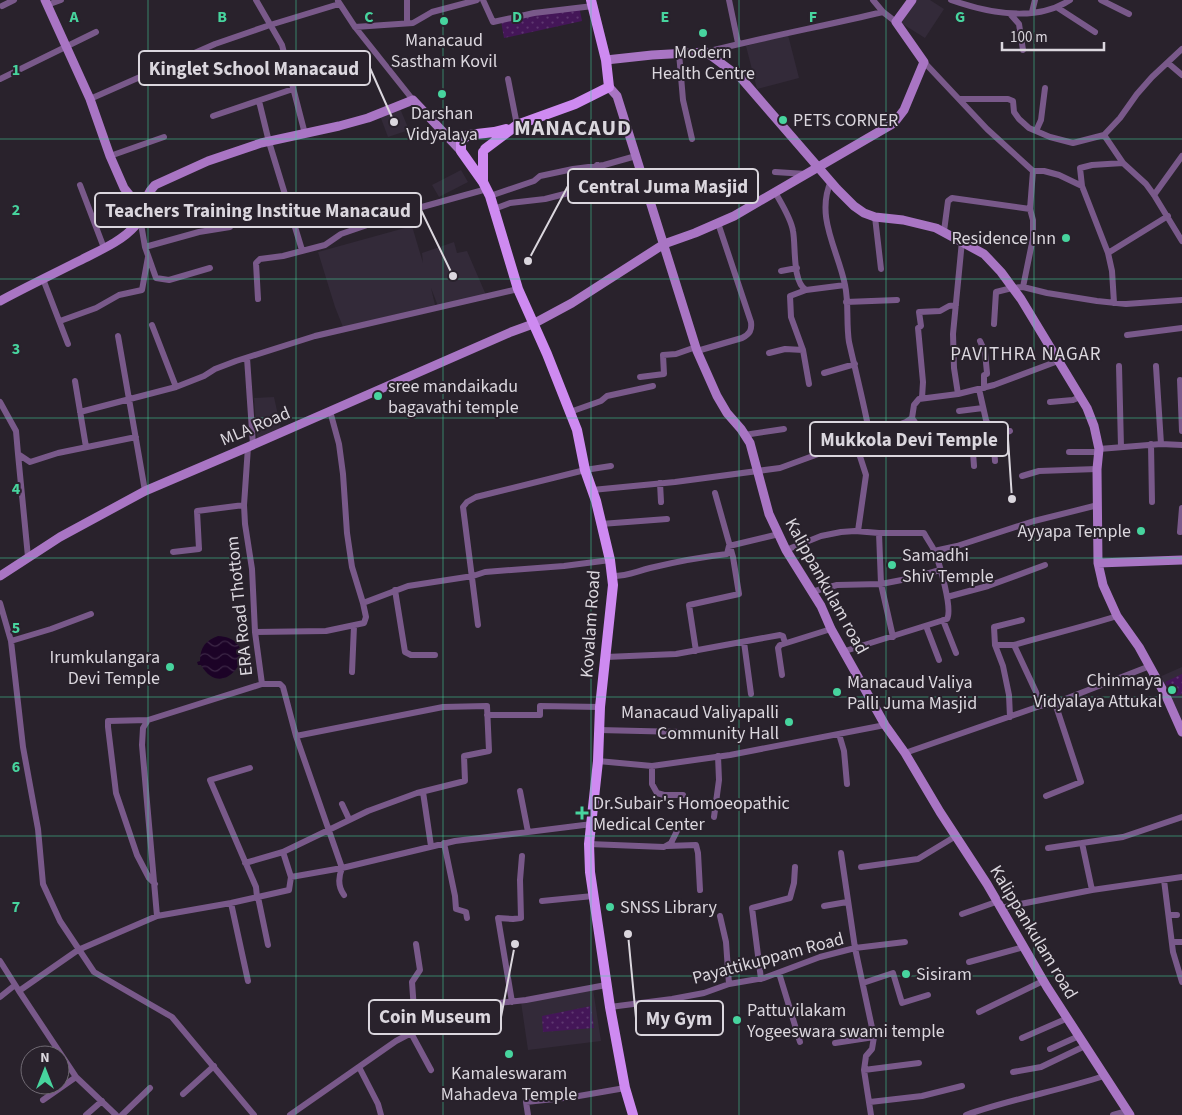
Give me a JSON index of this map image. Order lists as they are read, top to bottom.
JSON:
{
  "streets": {
    "main road": ["Kovalam Road"],
    "street": [
      "MLA Road",
      "Kalippankulam road",
      "ERA Road Thottom",
      "Payattikuppam Road"
    ]
  },
  "crossings": [
    ["MLA Road", "Kalippankulam road"],
    ["MLA Road", "ERA Road Thottom"],
    ["MLA Road", "Kovalam Road"],
    ["Kovalam Road", "Payattikuppam Road"]
  ],
  "districts": ["MANACAUD", "PAVITHRA NAGAR"],
  "places": {
    "other": [
      "Manacaud Sastham Kovil",
      "Modern Health Centre",
      "Darshan Vidyalaya",
      "PETS CORNER",
      "Kinglet School Manacaud",
      "Residence Inn",
      "Central Juma Masjid",
      "Teachers Training Institue Manacaud",
      "sree mandaikadu bagavathi temple",
      "Mukkola Devi Temple",
      "Ayyapa Temple",
      "Samadhi Shiv Temple",
      "Irumkulangara Devi Temple",
      "Chinmaya Vidyalaya Attukal",
      "Manacaud Valiya Palli Juma Masjid",
      "Manacaud Valiyapalli Community Hall",
      "SNSS Library",
      "My Gym",
      "Coin Museum",
      "Sisiram",
      "Pattuvilakam Yogeeswara swami temple",
      "Kamaleswaram Mahadeva Temple"
    ],
    "health": ["Dr.Subair's Homoeopathic Medical Center"]
  },
  "scale_bar": "100 m",
  "north": "top",
  "grid": {
    "columns": [
      "A",
      "B",
      "C",
      "D",
      "E",
      "F",
      "G"
    ],
    "rows": [
      "1",
      "2",
      "3",
      "4",
      "5",
      "6",
      "7"
    ]
  }
}
